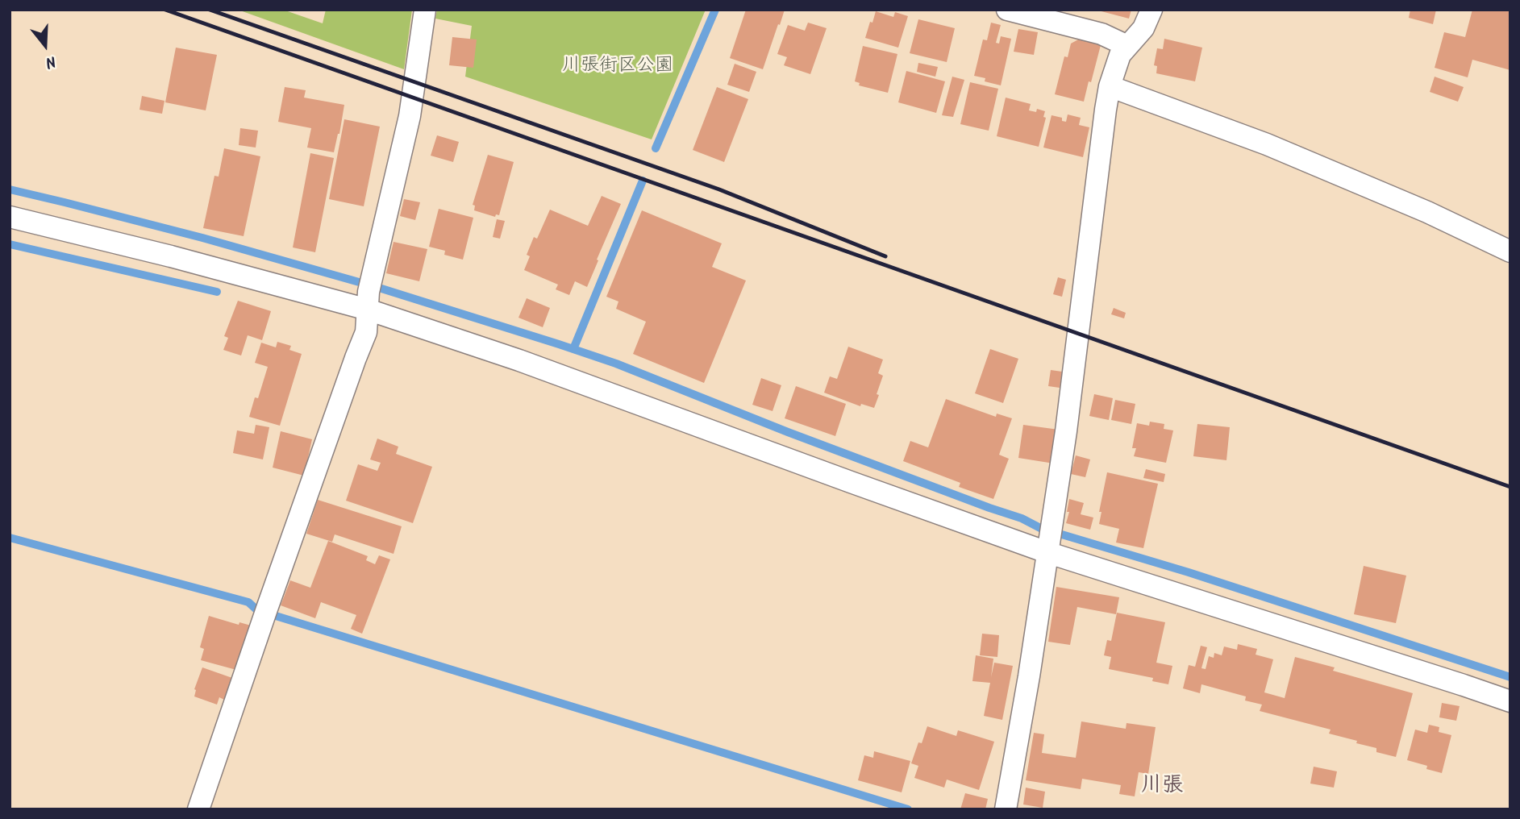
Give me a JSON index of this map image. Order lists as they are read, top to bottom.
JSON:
{
  "districts": ["川張"],
  "parks": ["川張街区公園"],
  "north": "bottom"
}
